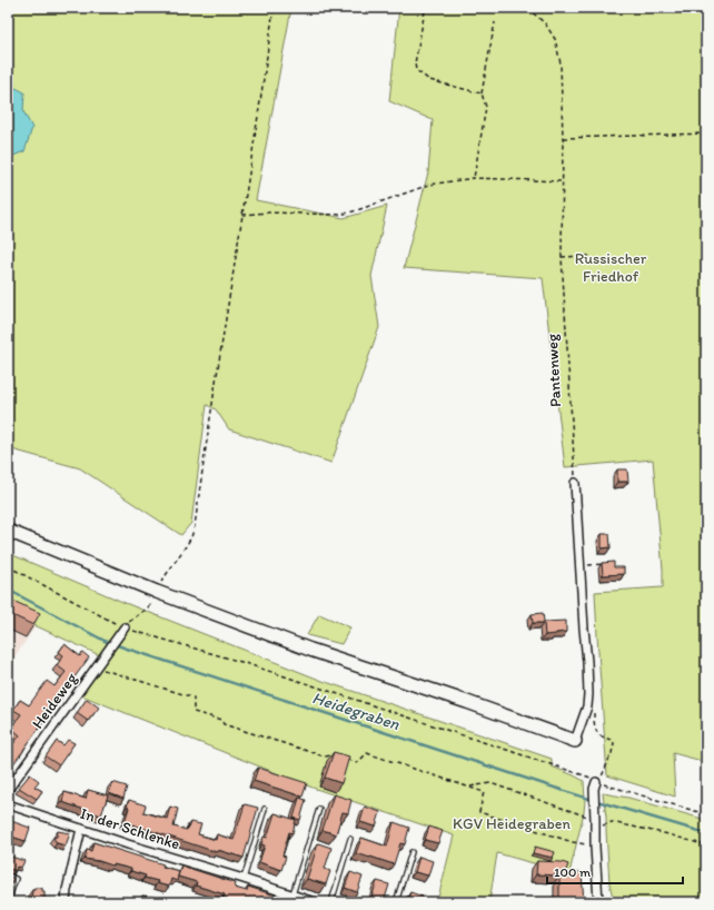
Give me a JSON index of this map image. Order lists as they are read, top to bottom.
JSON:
{
  "streets": {
    "street": ["Heideweg", "In der Schlenke"],
    "path": ["Pantenweg"]
  },
  "water": ["Heidegraben"],
  "parks": ["Russischer Friedhof", "KGV Heidegraben"],
  "scale_bar": "100 m"
}
